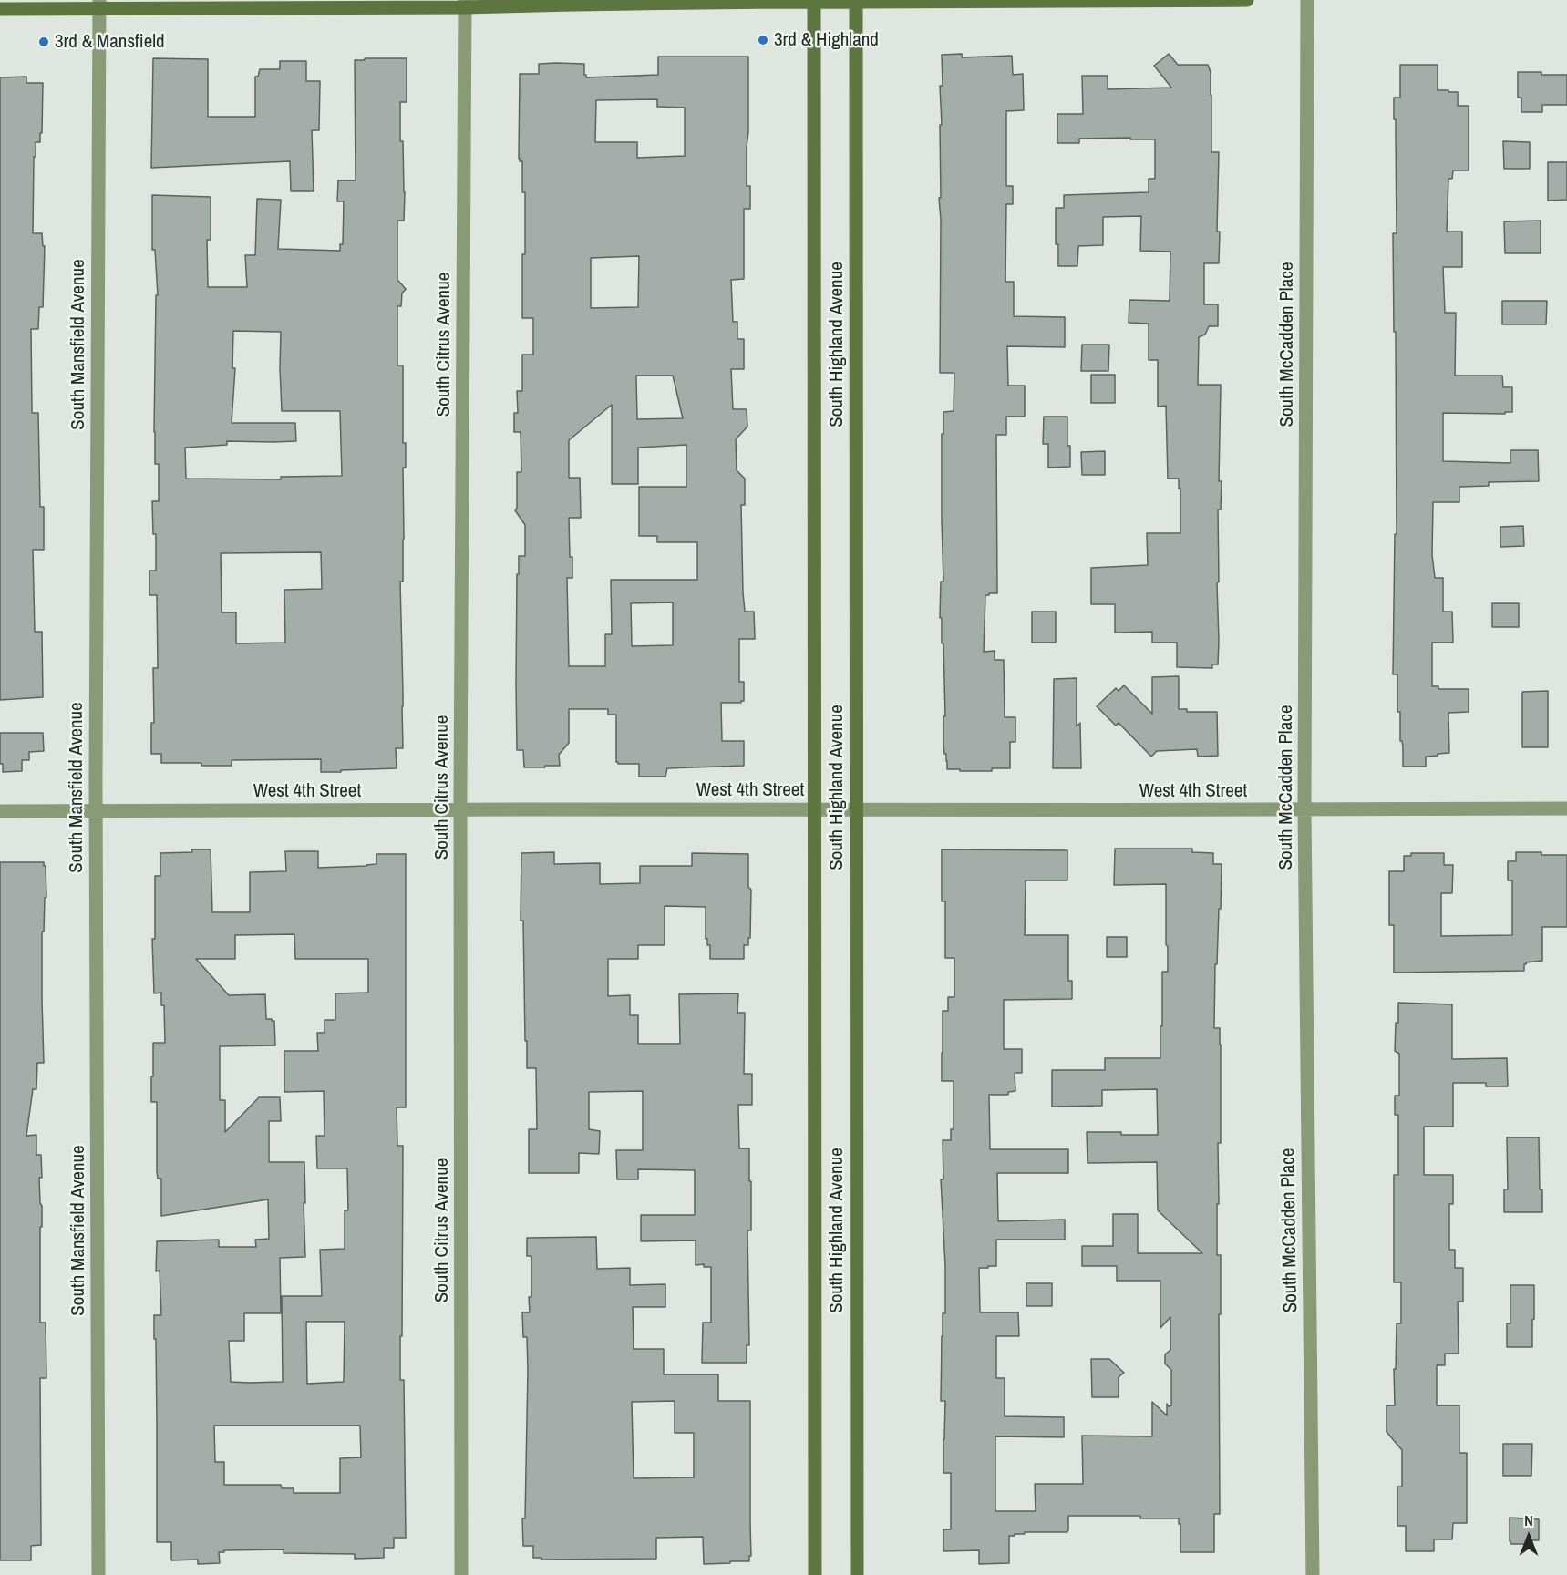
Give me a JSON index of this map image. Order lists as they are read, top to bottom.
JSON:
{
  "streets": {
    "main road": ["South Highland Avenue"],
    "street": [
      "South Mansfield Avenue",
      "South Citrus Avenue",
      "South McCadden Place",
      "West 4th Street"
    ]
  },
  "crossings": [
    ["South Mansfield Avenue", "West 4th Street"],
    ["South Citrus Avenue", "West 4th Street"],
    ["South Highland Avenue", "West 4th Street"],
    ["South McCadden Place", "West 4th Street"]
  ],
  "places": ["3rd & Highland", "3rd & Mansfield"],
  "north": "top"
}
